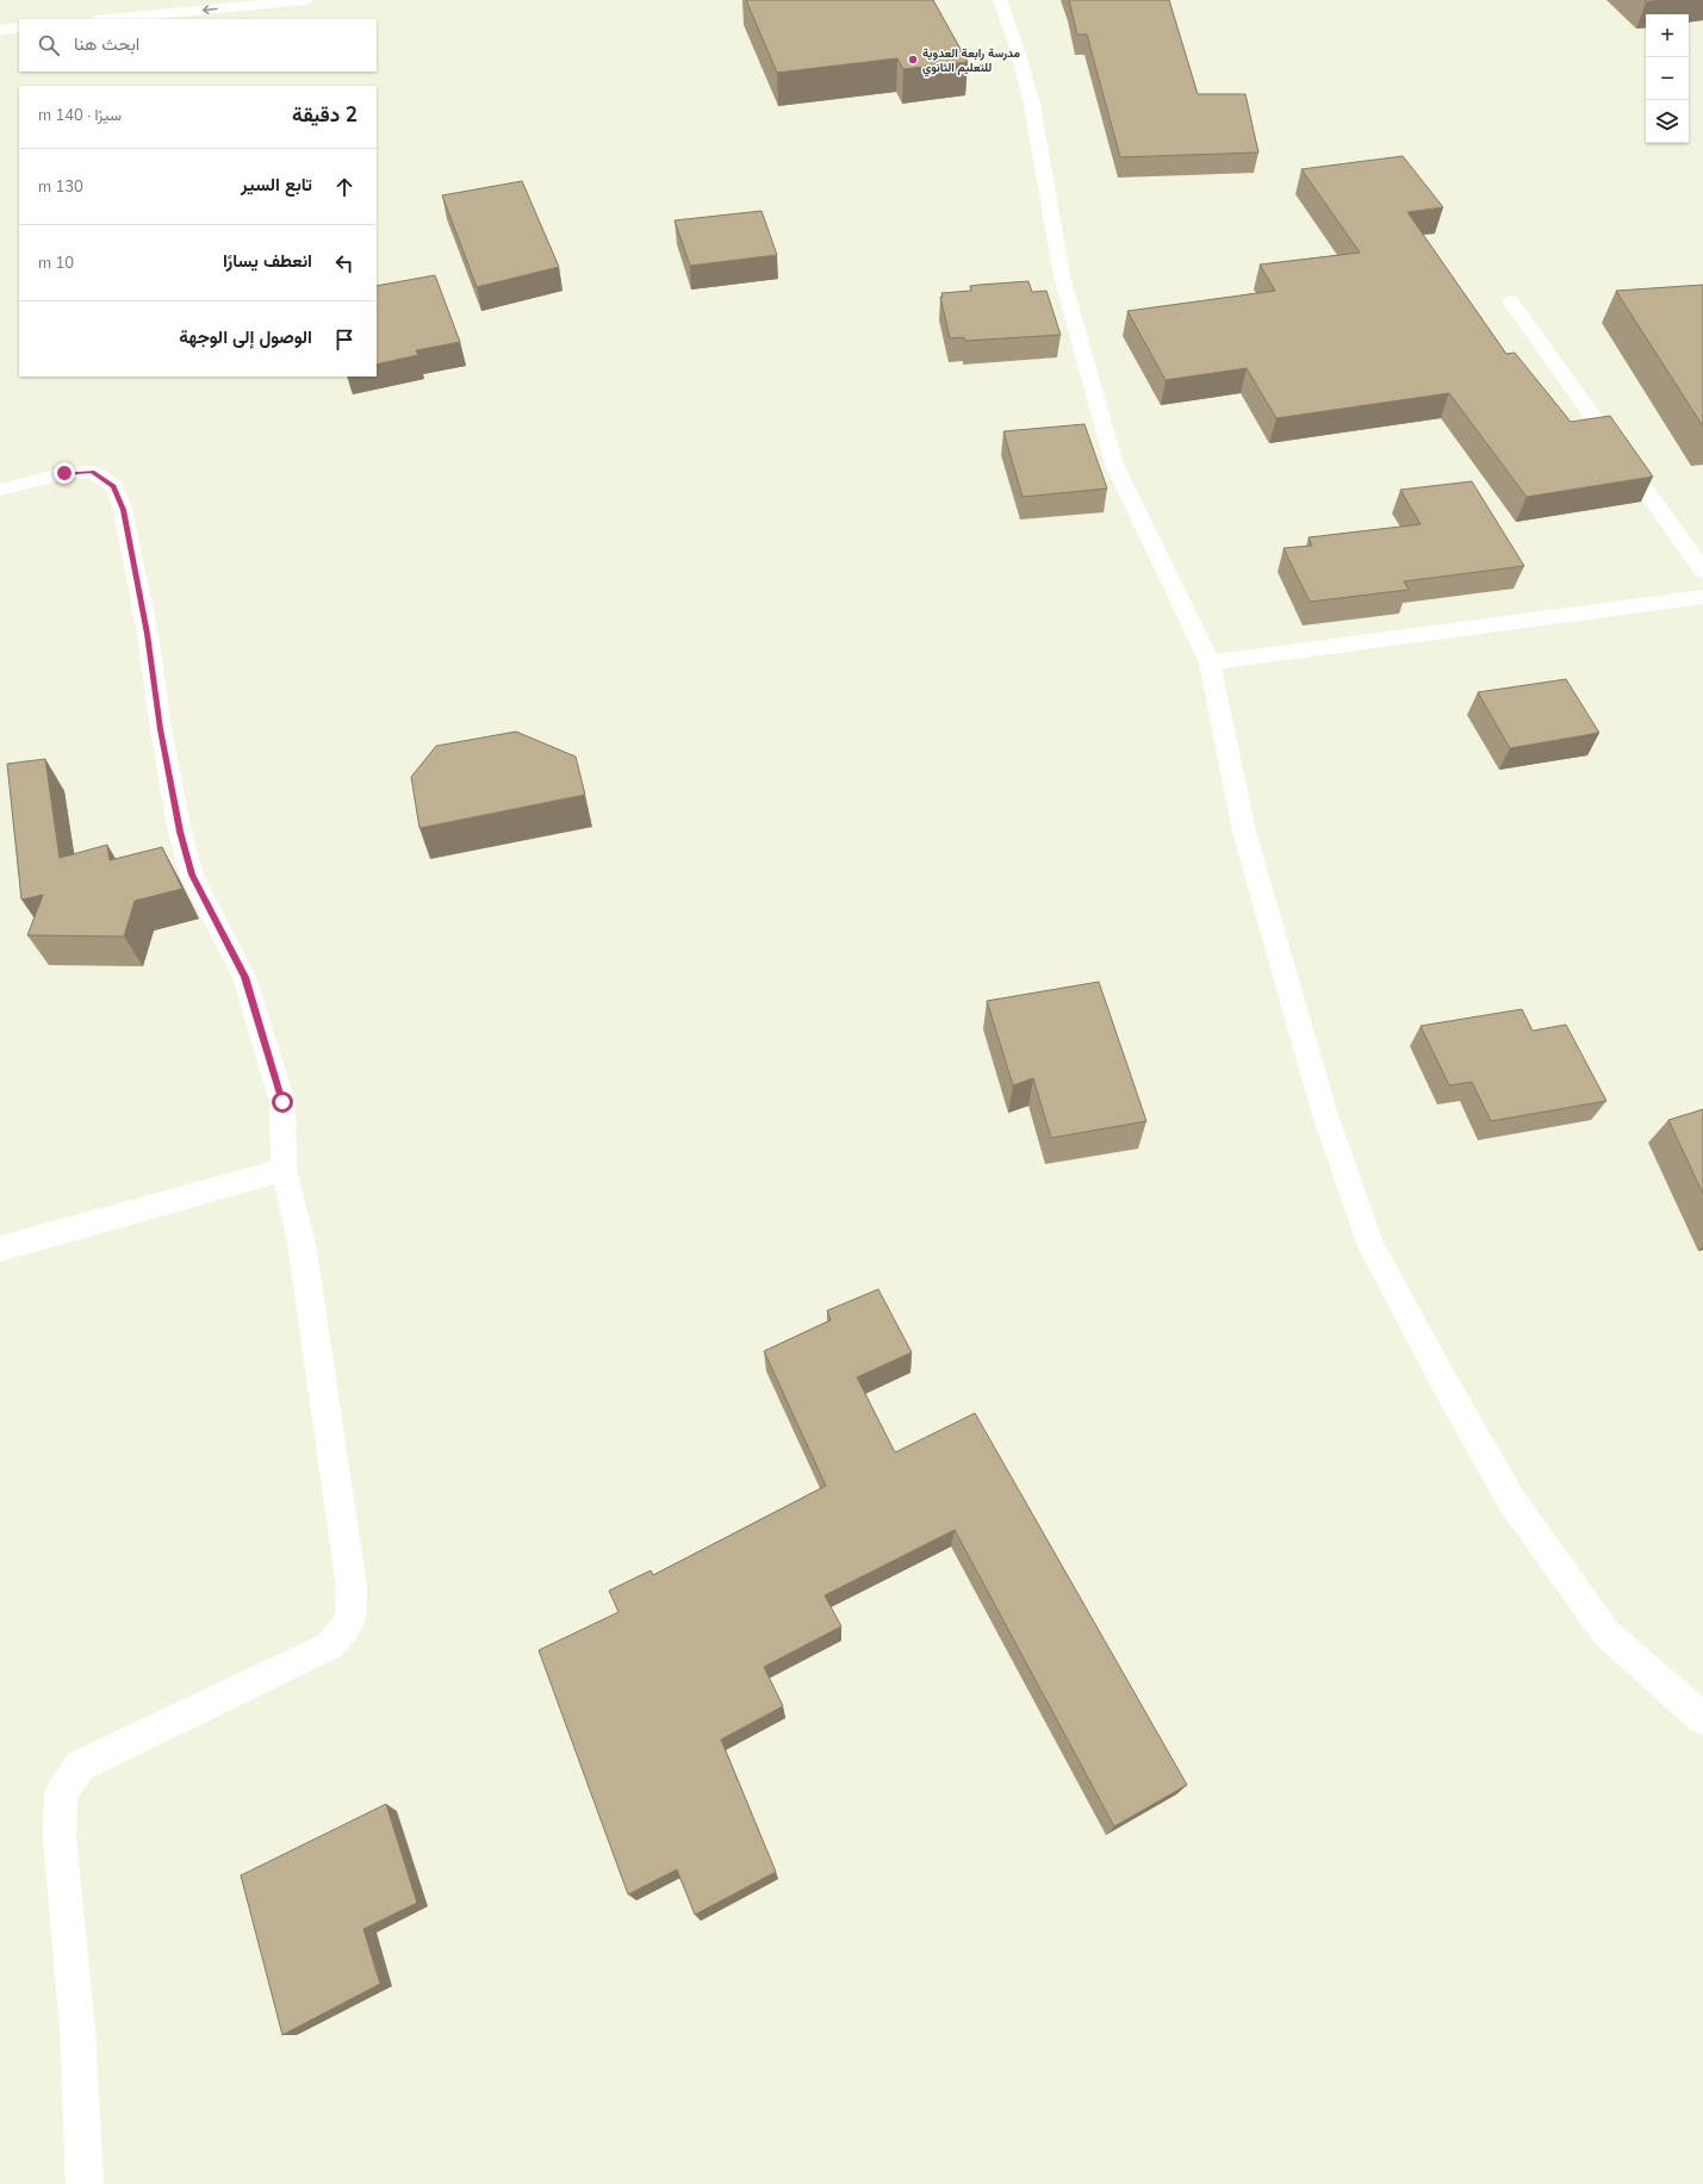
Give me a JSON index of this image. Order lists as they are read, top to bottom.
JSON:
{
  "places": ["مدرسة رابعة العدوية للتعليم الثانوي"],
  "page": {
    "map_buttons": ["+", "−"],
    "search": "ابحث هنا",
    "heading": ["2 دقيقة", "سيرًا · 140 m"],
    "list": [
      ["تابع السير", "130 m"],
      ["انعطف يسارًا", "10 m"],
      "الوصول إلى الوجهة"
    ]
  }
}
